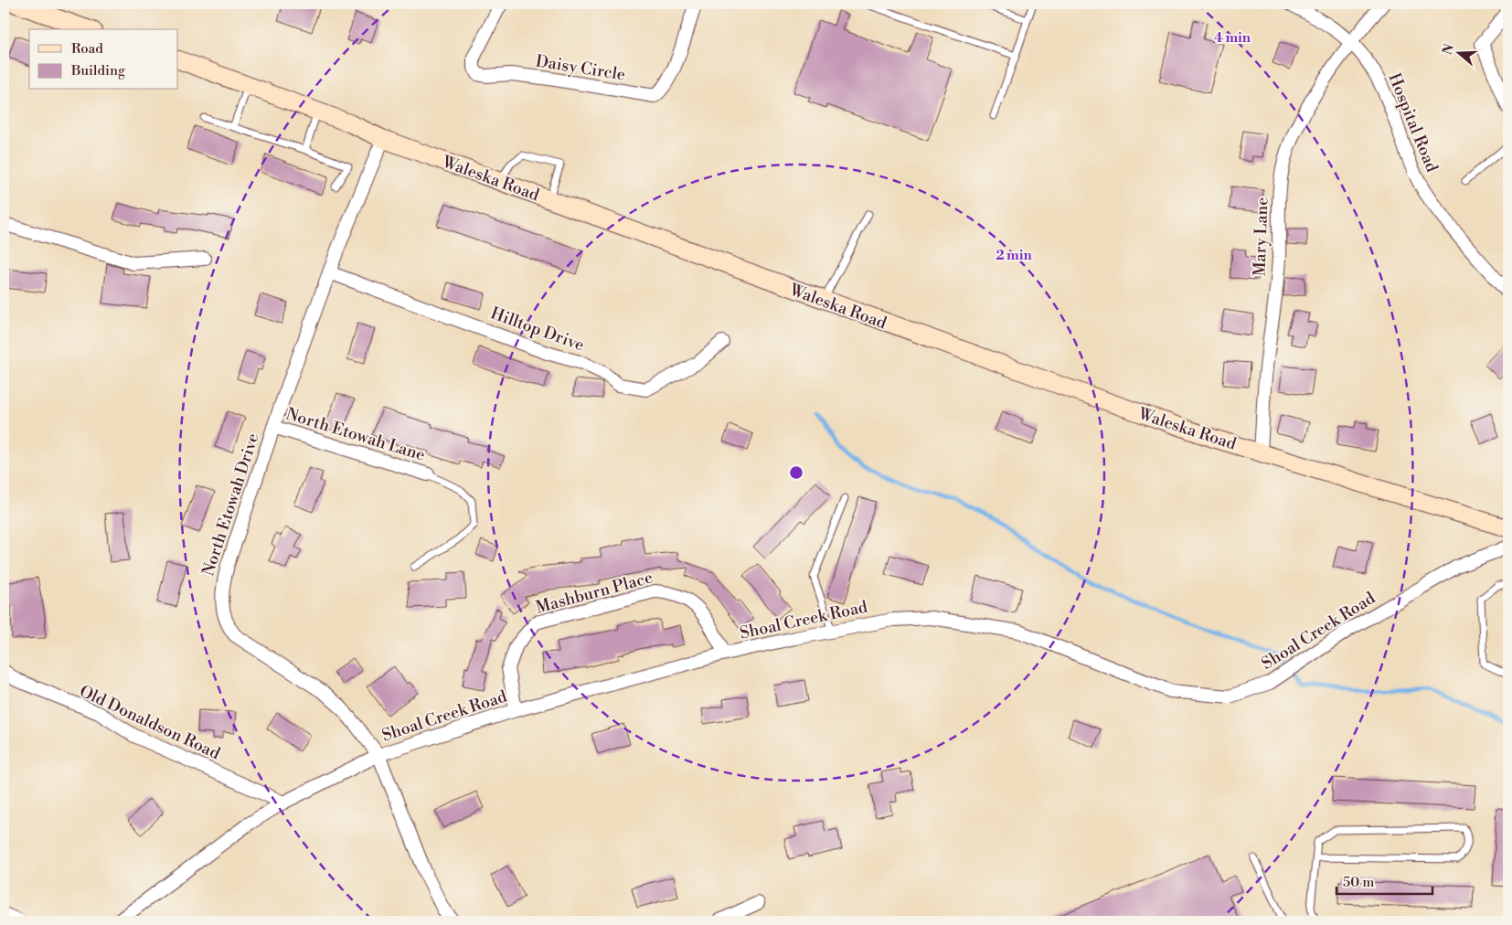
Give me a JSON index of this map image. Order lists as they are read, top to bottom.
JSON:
{
  "streets": {
    "main road": ["Waleska Road"],
    "street": [
      "Daisy Circle",
      "Hospital Road",
      "Mary Lane",
      "Hilltop Drive",
      "North Etowah Lane",
      "North Etowah Drive",
      "Mashburn Place",
      "Shoal Creek Road",
      "Old Donaldson Road"
    ]
  },
  "crossings": [
    ["Hospital Road", "Mary Lane"],
    ["Waleska Road", "Mary Lane"],
    ["Waleska Road", "North Etowah Drive"],
    ["Hilltop Drive", "North Etowah Drive"],
    ["North Etowah Lane", "North Etowah Drive"],
    ["North Etowah Drive", "Shoal Creek Road"],
    ["Mashburn Place", "Shoal Creek Road"],
    ["Shoal Creek Road", "Old Donaldson Road"]
  ],
  "legend": ["Road", "Building"],
  "scale_bar": "50 m",
  "north": "left",
  "rings": ["4 min", "2 min"]
}
